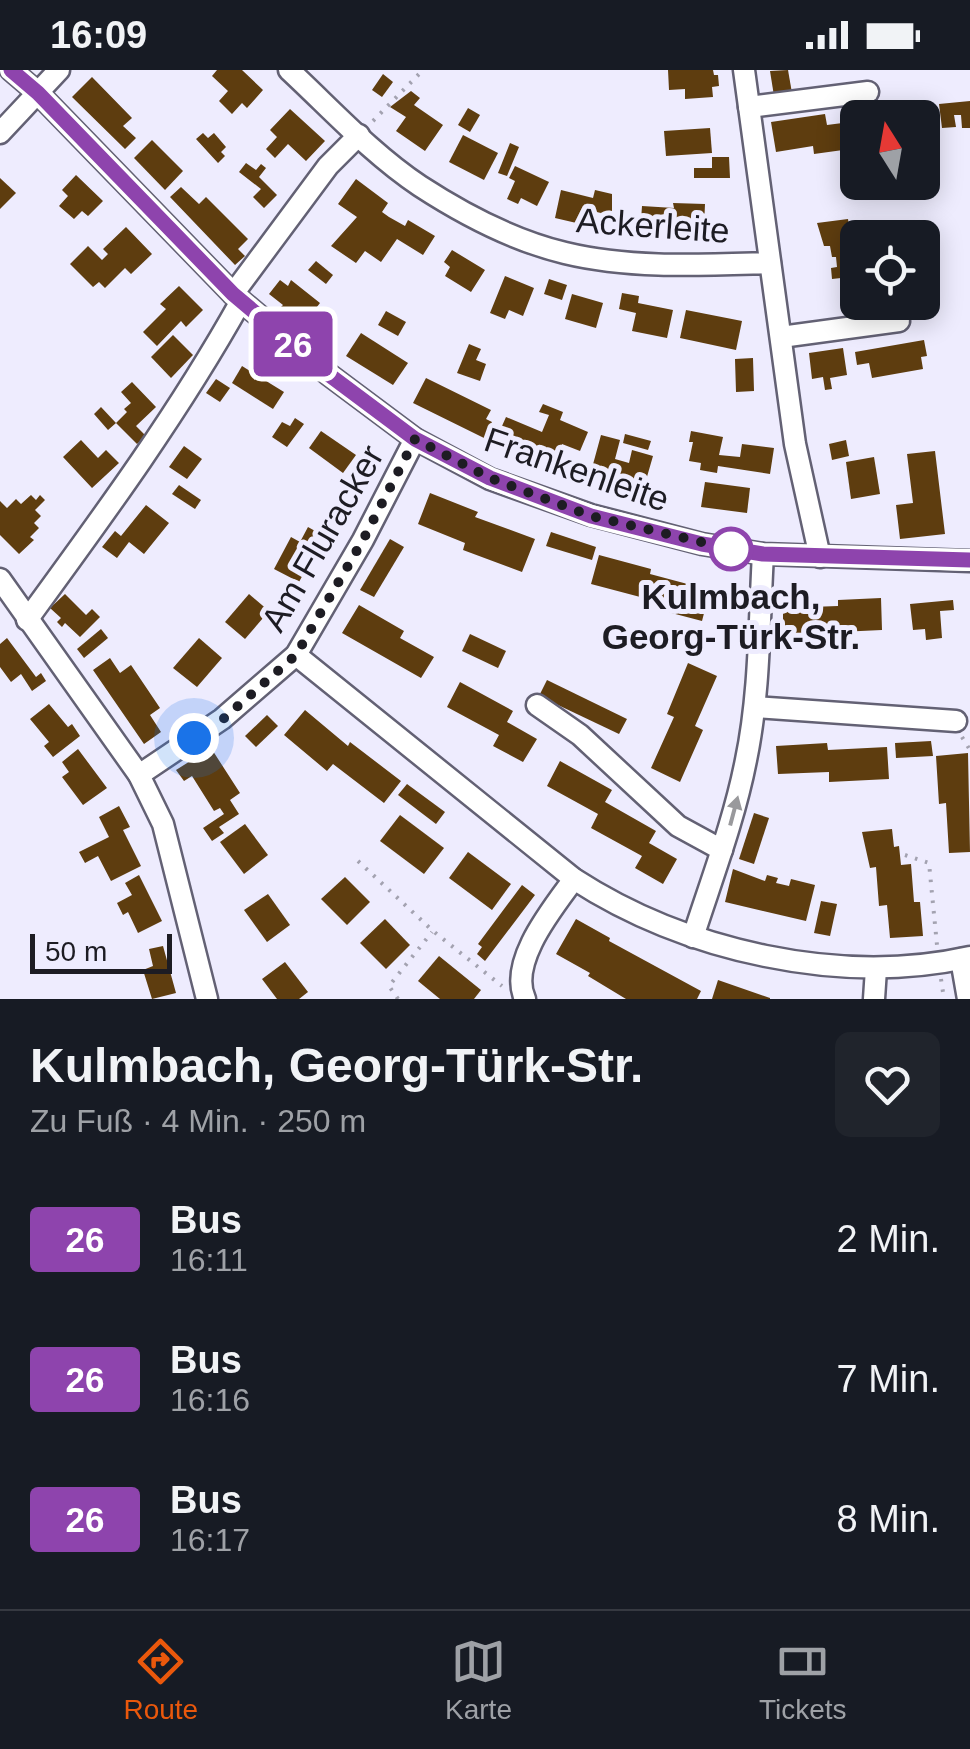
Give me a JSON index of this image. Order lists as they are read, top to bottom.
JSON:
{
  "streets": {
    "street": ["Ackerleite", "Frankenleite", "Am Fluracker"]
  },
  "crossings": [
    ["Frankenleite", "Am Fluracker"]
  ],
  "places": ["Kulmbach, Georg-Türk-Str."],
  "lines": ["bus line 26"],
  "scale_bar": "50 m",
  "north": "top",
  "page": {
    "status": "16:09",
    "on_map": "26",
    "scale": "50 m",
    "heading": ["Kulmbach, Georg-Türk-Str.", "Zu Fuß · 4 Min. · 250 m"],
    "list": [
      {
        "mark": "26",
        "name": "Bus",
        "note": "16:11",
        "value": "2 Min."
      },
      {
        "mark": "26",
        "name": "Bus",
        "note": "16:16",
        "value": "7 Min."
      },
      {
        "mark": "26",
        "name": "Bus",
        "note": "16:17",
        "value": "8 Min."
      }
    ],
    "tabs": ["Route", "Karte", "Tickets"]
  }
}
